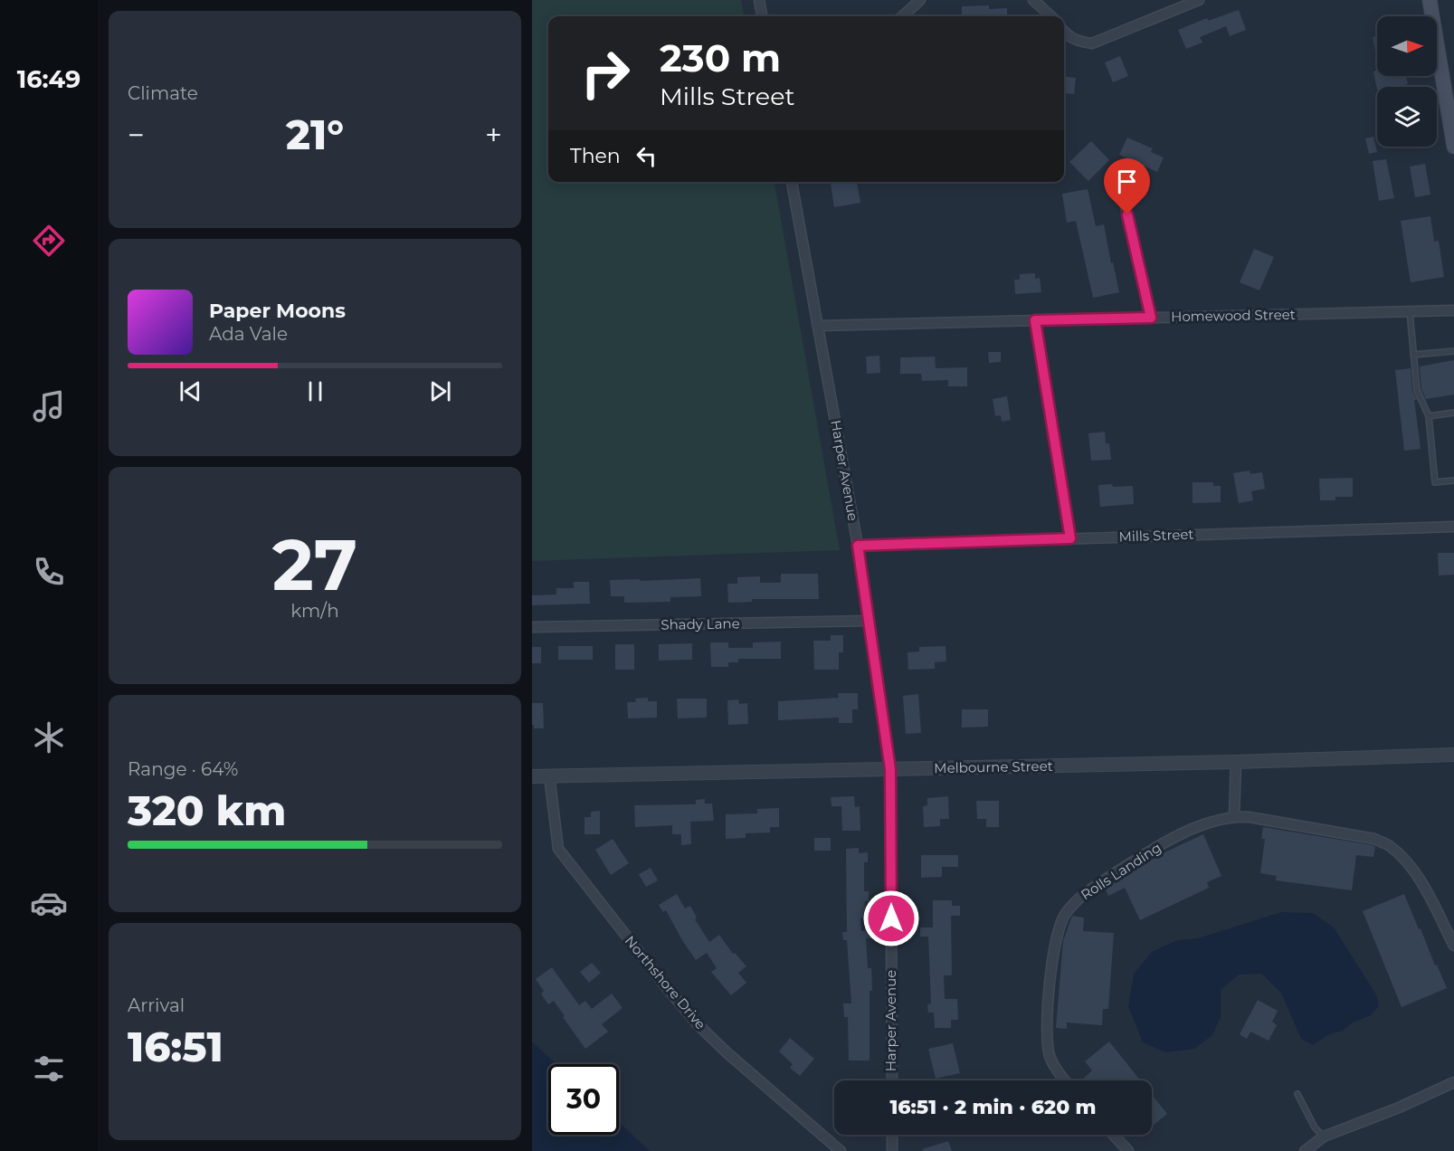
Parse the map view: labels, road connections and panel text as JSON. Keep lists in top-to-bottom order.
{
  "streets": {
    "street": [
      "Homewood Street",
      "Harper Avenue",
      "Mills Street",
      "Shady Lane",
      "Melbourne Street",
      "Rolls Landing",
      "Northshore Drive"
    ]
  },
  "crossings": [
    ["Homewood Street", "Harper Avenue"],
    ["Harper Avenue", "Mills Street"],
    ["Harper Avenue", "Shady Lane"],
    ["Harper Avenue", "Melbourne Street"],
    ["Melbourne Street", "Northshore Drive"]
  ],
  "north": "right",
  "page": {
    "tabs": "16:49",
    "tile": [
      "Climate",
      ["27", "km/h"],
      ["Range · 64%", "320 km"],
      ["Arrival", "16:51"]
    ],
    "turn": ["230 m", "Mills Street"],
    "heat": ["−", "21°", "+"],
    "then": "Then",
    "song": ["Paper Moons", "Ada Vale"],
    "limit": "30",
    "trip": "16:51 · 2 min · 620 m"
  }
}
